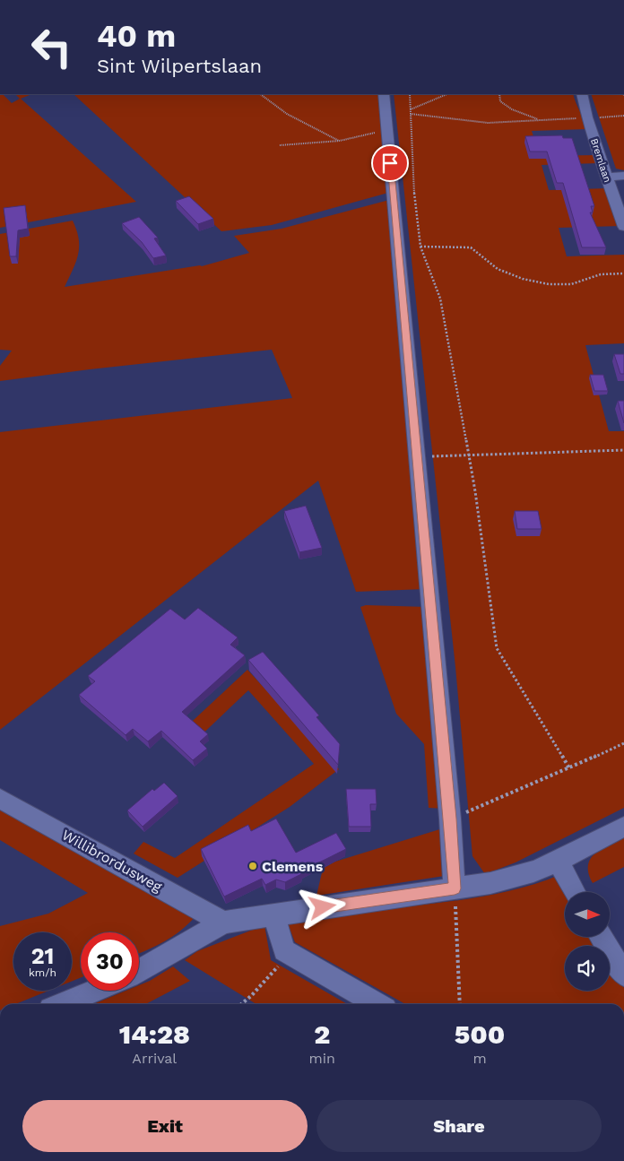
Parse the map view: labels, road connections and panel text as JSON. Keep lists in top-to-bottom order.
{
  "streets": {
    "street": ["Bremlaan", "Willibrordusweg"]
  },
  "places": ["Clemens"],
  "north": "right",
  "page": {
    "turn": ["40 m", "Sint Wilpertslaan"],
    "speed": "21 km/h",
    "limit": "30",
    "eta": [
      "14:28",
      "Arrival",
      "2",
      "min",
      "500",
      "m"
    ],
    "buttons": ["Exit", "Share"]
  }
}
